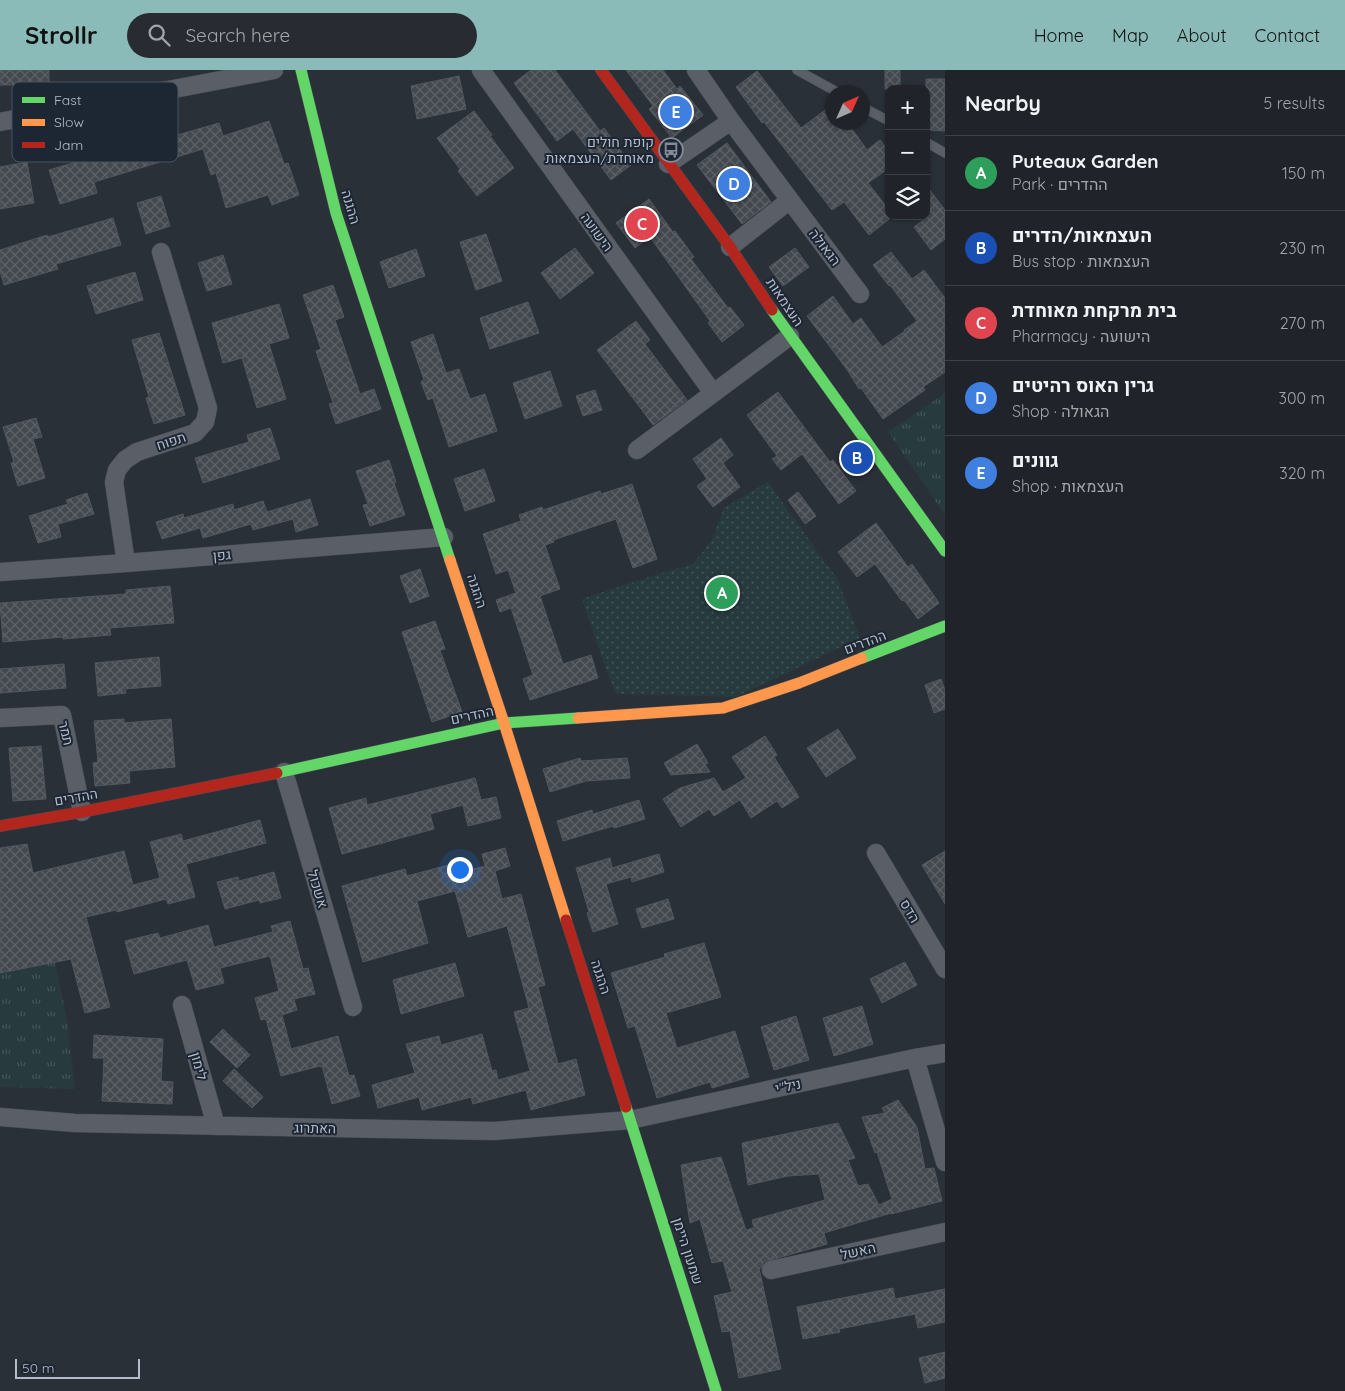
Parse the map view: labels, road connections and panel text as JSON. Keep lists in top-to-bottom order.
{
  "streets": {
    "street": [
      "ההגנה",
      "הישועה",
      "הגאולה",
      "העצמאות",
      "תפוח",
      "גפן",
      "ההדרים",
      "תמר",
      "אשכול",
      "הדס",
      "לימון",
      "ניל\"י",
      "האתרוג",
      "שמעון היימן",
      "האשל"
    ]
  },
  "crossings": [
    ["ההגנה", "גפן"],
    ["ההגנה", "ההדרים"],
    ["ההגנה", "ניל\"י"],
    ["ההגנה", "האתרוג"],
    ["ההגנה", "שמעון היימן"],
    ["תפוח", "גפן"],
    ["ההדרים", "תמר"],
    ["ההדרים", "אשכול"],
    ["לימון", "האתרוג"],
    ["ניל\"י", "האתרוג"],
    ["ניל\"י", "שמעון היימן"],
    ["האתרוג", "שמעון היימן"]
  ],
  "places": {
    "bus stop": ["קופת חולים מאוחדת/העצמאות"]
  },
  "legend": ["Fast", "Slow", "Jam"],
  "scale_bar": "50 m",
  "north": "top right",
  "page": {
    "header": "Strollr",
    "search": "Search here",
    "nav": [
      "Home",
      "Map",
      "About",
      "Contact"
    ],
    "heading": ["Nearby", "5 results"],
    "map_buttons": ["+", "−"],
    "pins": [
      "E",
      "D",
      "C",
      "B",
      "A"
    ],
    "list": [
      {
        "mark": "A",
        "name": "Puteaux Garden",
        "note": "Park · ההדרים",
        "value": "150 m"
      },
      {
        "mark": "B",
        "name": "העצמאות/הדרים",
        "note": "Bus stop · העצמאות",
        "value": "230 m"
      },
      {
        "mark": "C",
        "name": "בית מרקחת מאוחדת",
        "note": "Pharmacy · הישועה",
        "value": "270 m"
      },
      {
        "mark": "D",
        "name": "גרין האוס רהיטים",
        "note": "Shop · הגאולה",
        "value": "300 m"
      },
      {
        "mark": "E",
        "name": "גוונים",
        "note": "Shop · העצמאות",
        "value": "320 m"
      }
    ],
    "scale": "50 m"
  }
}
